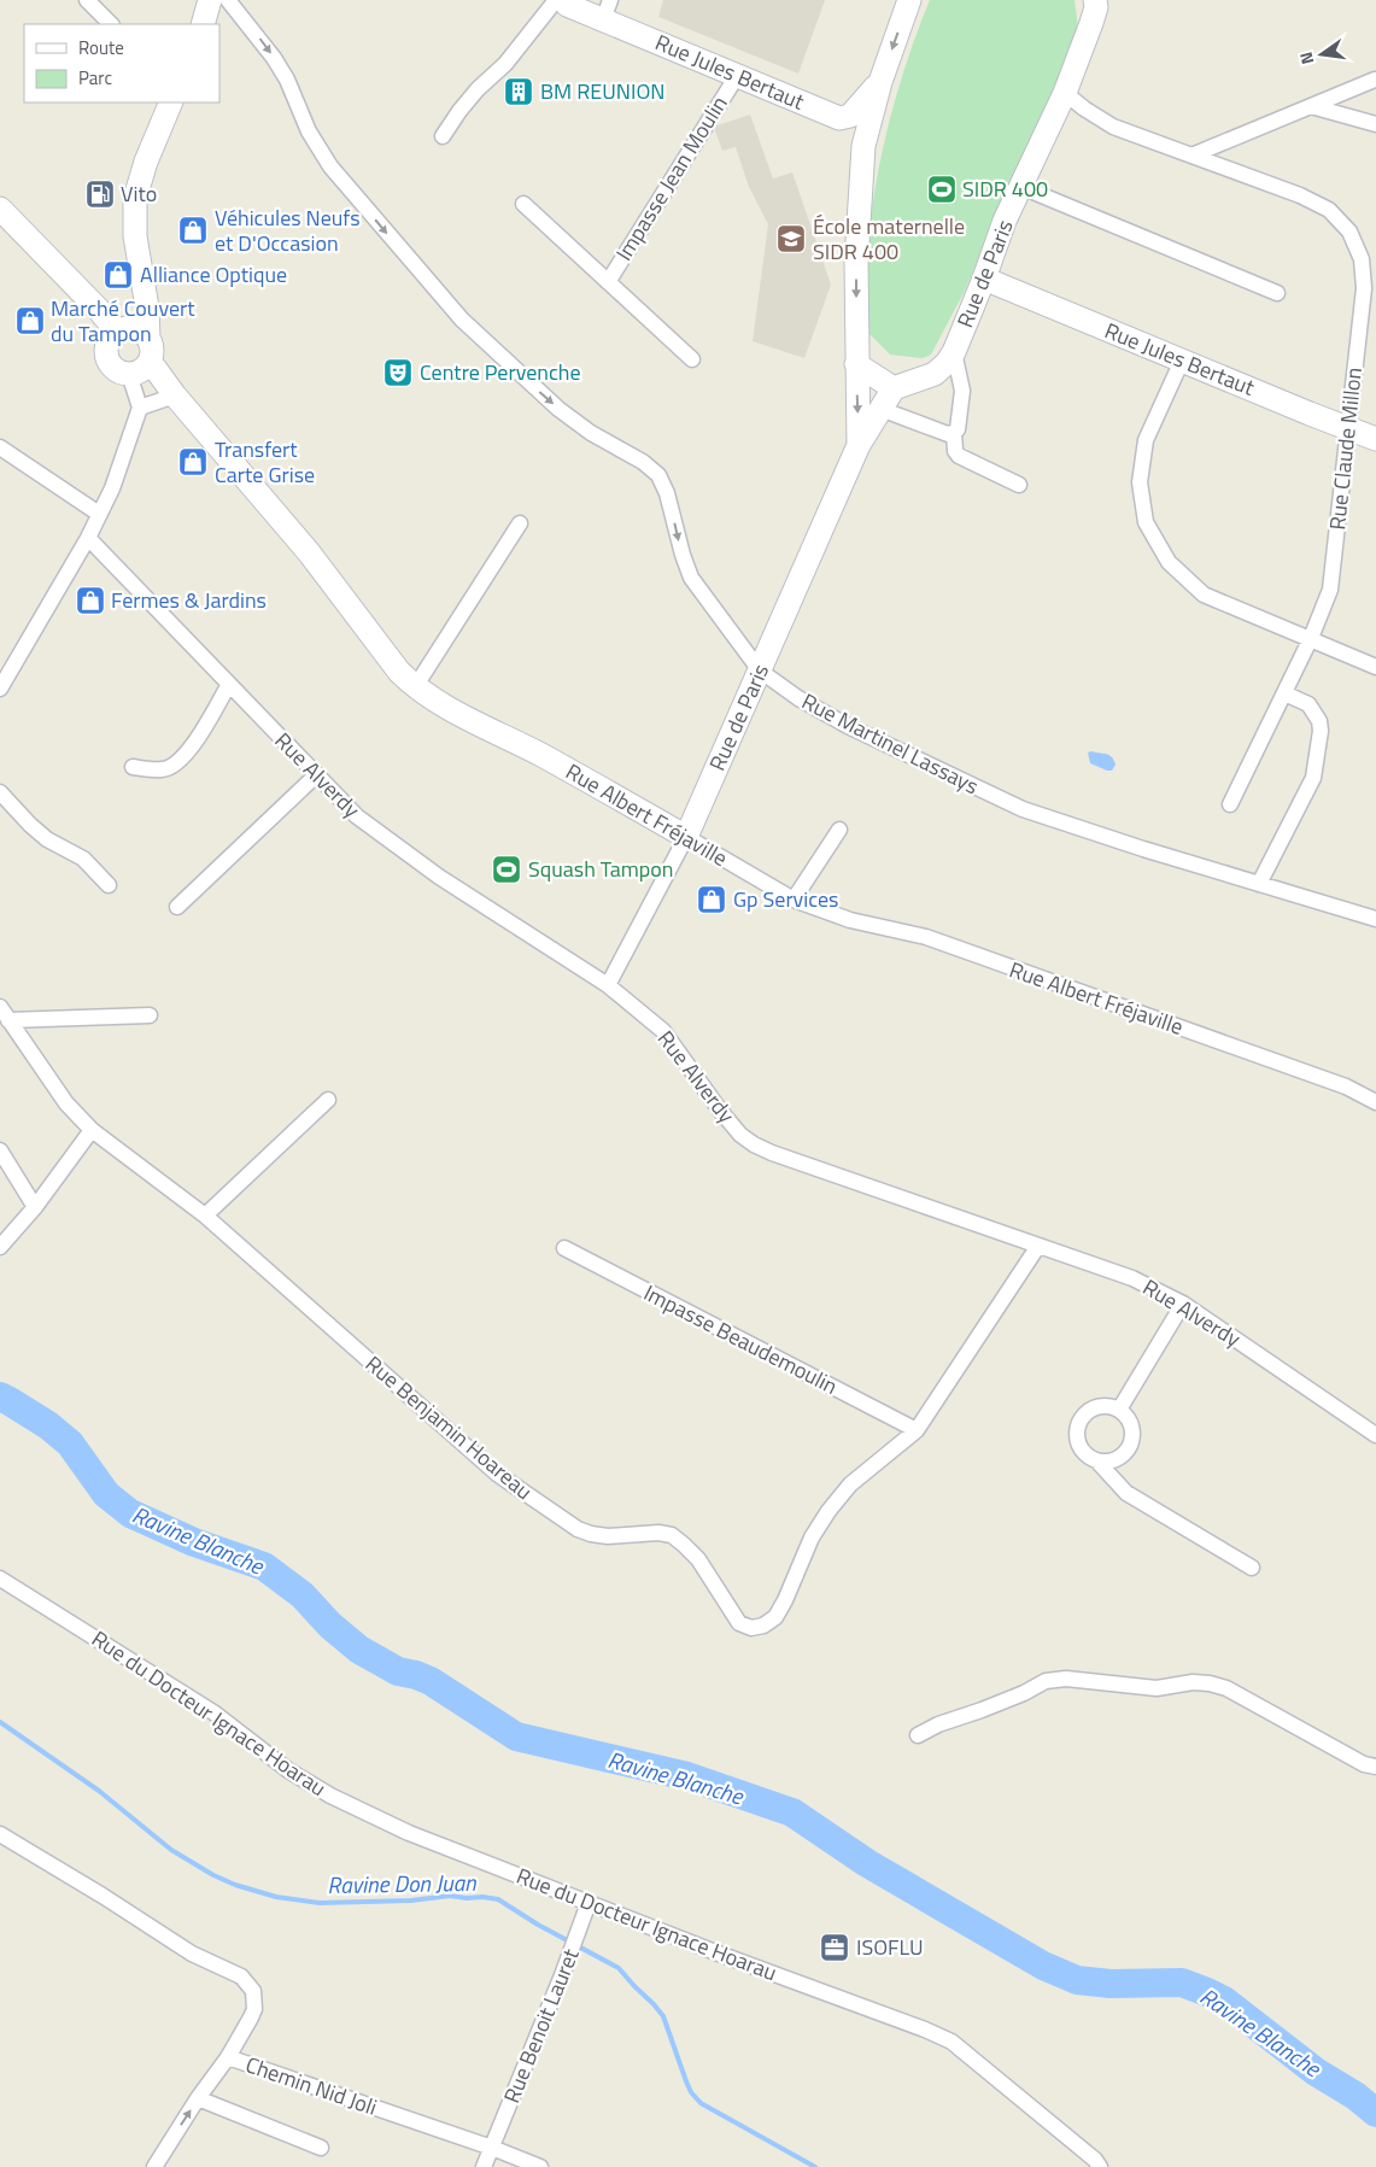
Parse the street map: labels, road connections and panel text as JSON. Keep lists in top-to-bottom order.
{
  "streets": {
    "street": [
      "Rue Jules Bertaut",
      "Impasse Jean Moulin",
      "Rue de Paris",
      "Rue Claude Millon",
      "Rue Martinel Lassays",
      "Rue Alverdy",
      "Rue Albert Fréjaville",
      "Impasse Beaudemoulin",
      "Rue Benjamin Hoareau",
      "Rue du Docteur Ignace Hoarau",
      "Rue Benoit Lauret",
      "Chemin Nid Joli"
    ]
  },
  "crossings": [
    ["Rue Jules Bertaut", "Impasse Jean Moulin"],
    ["Rue Jules Bertaut", "Rue de Paris"],
    ["Rue Jules Bertaut", "Rue Claude Millon"],
    ["Rue de Paris", "Rue Claude Millon"],
    ["Rue de Paris", "Rue Martinel Lassays"],
    ["Rue de Paris", "Rue Alverdy"],
    ["Rue de Paris", "Rue Albert Fréjaville"],
    ["Rue Alverdy", "Rue Benjamin Hoareau"],
    ["Impasse Beaudemoulin", "Rue Benjamin Hoareau"],
    ["Rue du Docteur Ignace Hoarau", "Rue Benoit Lauret"],
    ["Rue Benoit Lauret", "Chemin Nid Joli"]
  ],
  "one_way": ["Rue Martinel Lassays"],
  "water": ["Ravine Blanche", "Ravine Don Juan"],
  "places": {
    "building": ["BM REUNION"],
    "sports": ["SIDR 400", "Squash Tampon"],
    "fuel station": ["Vito"],
    "shop": [
      "Véhicules Neufs et D'Occasion",
      "Alliance Optique",
      "Marché Couvert du Tampon",
      "Transfert Carte Grise",
      "Fermes & Jardins",
      "Gp Services"
    ],
    "school or university": ["École maternelle SIDR 400"],
    "theatre": ["Centre Pervenche"],
    "office": ["ISOFLU"]
  },
  "legend": ["Route", "Parc"],
  "north": "left"
}
